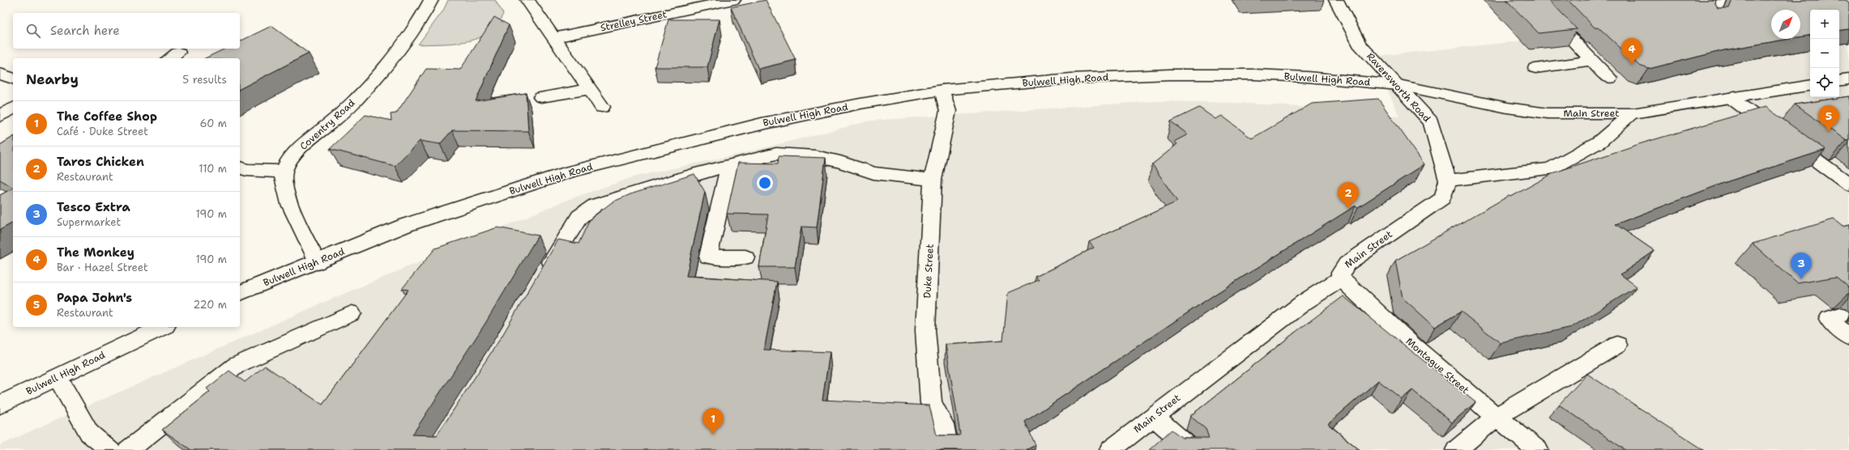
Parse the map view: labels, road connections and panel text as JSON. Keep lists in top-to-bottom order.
{
  "streets": {
    "street": [
      "Strelley Street",
      "Bulwell High Road",
      "Ravensworth Road",
      "Main Street",
      "Coventry Road",
      "Duke Street",
      "Montague Street"
    ]
  },
  "crossings": [
    ["Bulwell High Road", "Ravensworth Road"],
    ["Bulwell High Road", "Main Street"],
    ["Bulwell High Road", "Duke Street"],
    ["Ravensworth Road", "Main Street"],
    ["Main Street", "Montague Street"]
  ],
  "north": "top right",
  "page": {
    "map_buttons": ["+", "−"],
    "search": "Search here",
    "pins": [
      "4",
      "5",
      "2",
      "3",
      "1"
    ],
    "heading": ["Nearby", "5 results"],
    "list": [
      {
        "mark": "1",
        "name": "The Coffee Shop",
        "note": "Café · Duke Street",
        "value": "60 m"
      },
      {
        "mark": "2",
        "name": "Taros Chicken",
        "note": "Restaurant",
        "value": "110 m"
      },
      {
        "mark": "3",
        "name": "Tesco Extra",
        "note": "Supermarket",
        "value": "190 m"
      },
      {
        "mark": "4",
        "name": "The Monkey",
        "note": "Bar · Hazel Street",
        "value": "190 m"
      },
      {
        "mark": "5",
        "name": "Papa John's",
        "note": "Restaurant",
        "value": "220 m"
      }
    ]
  }
}
